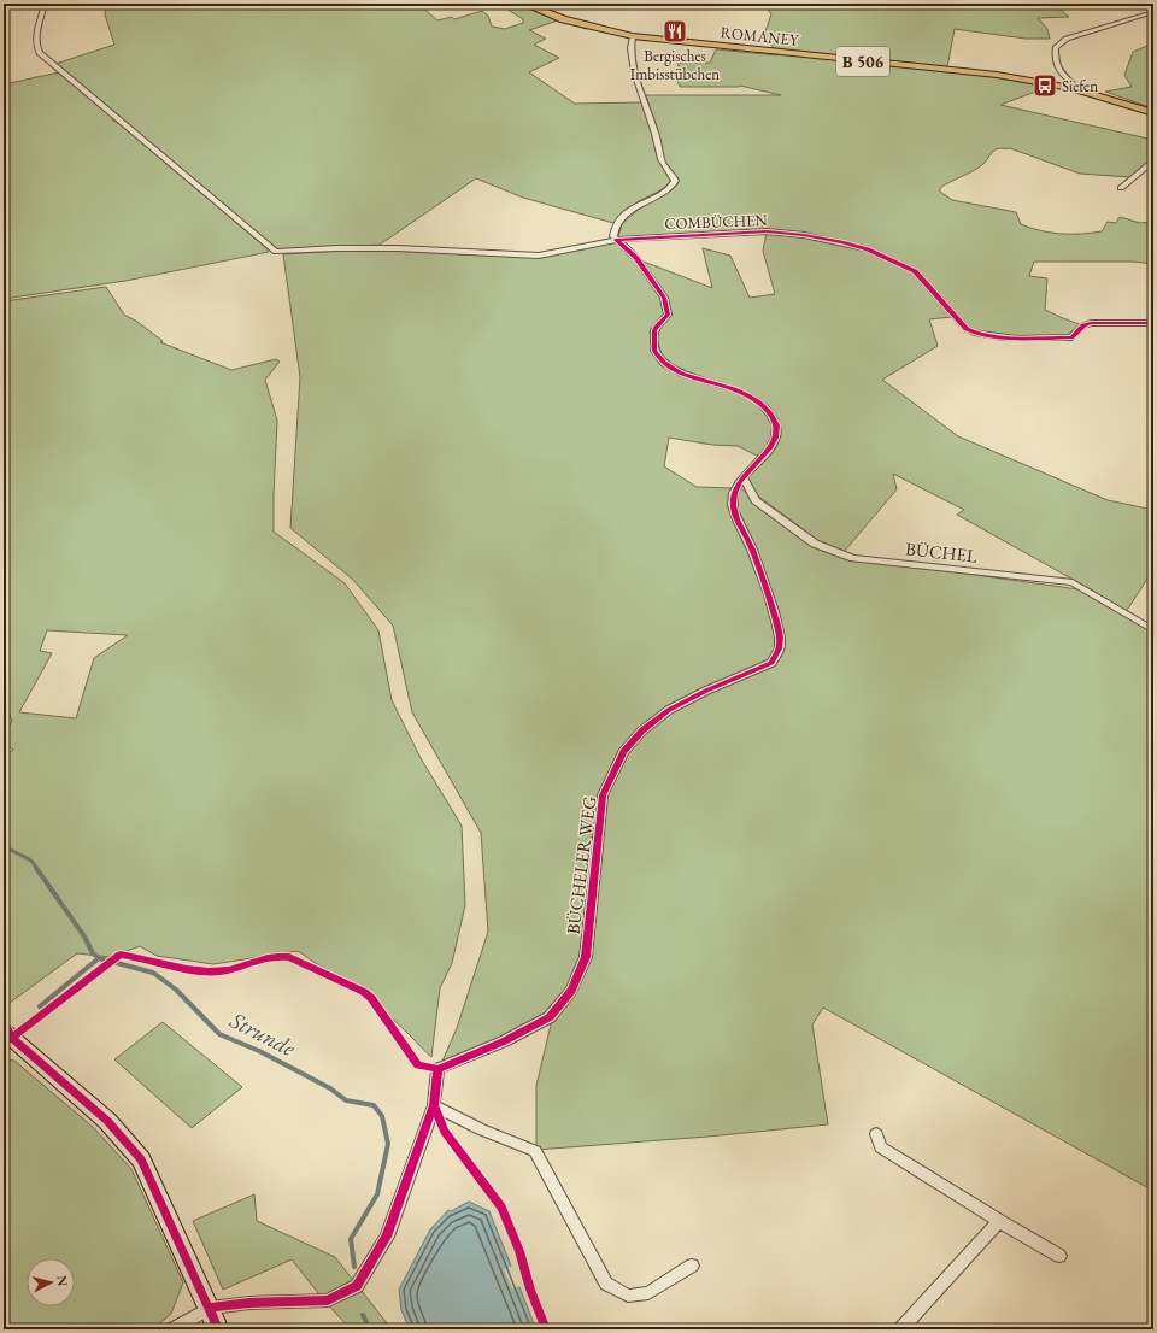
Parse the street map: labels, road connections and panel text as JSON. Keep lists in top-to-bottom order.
{
  "streets": {
    "main road": ["ROMANEY", "B 506"],
    "street": ["COMBÜCHEN", "BÜCHEL", "BÜCHELER WEG"]
  },
  "crossings": [
    ["ROMANEY", "B 506"],
    ["COMBÜCHEN", "BÜCHELER WEG"],
    ["BÜCHEL", "BÜCHELER WEG"]
  ],
  "water": ["Strunde"],
  "places": {
    "restaurant": ["Bergisches Imbisstübchen"],
    "bus stop": ["Siefen"]
  },
  "north": "right"
}
